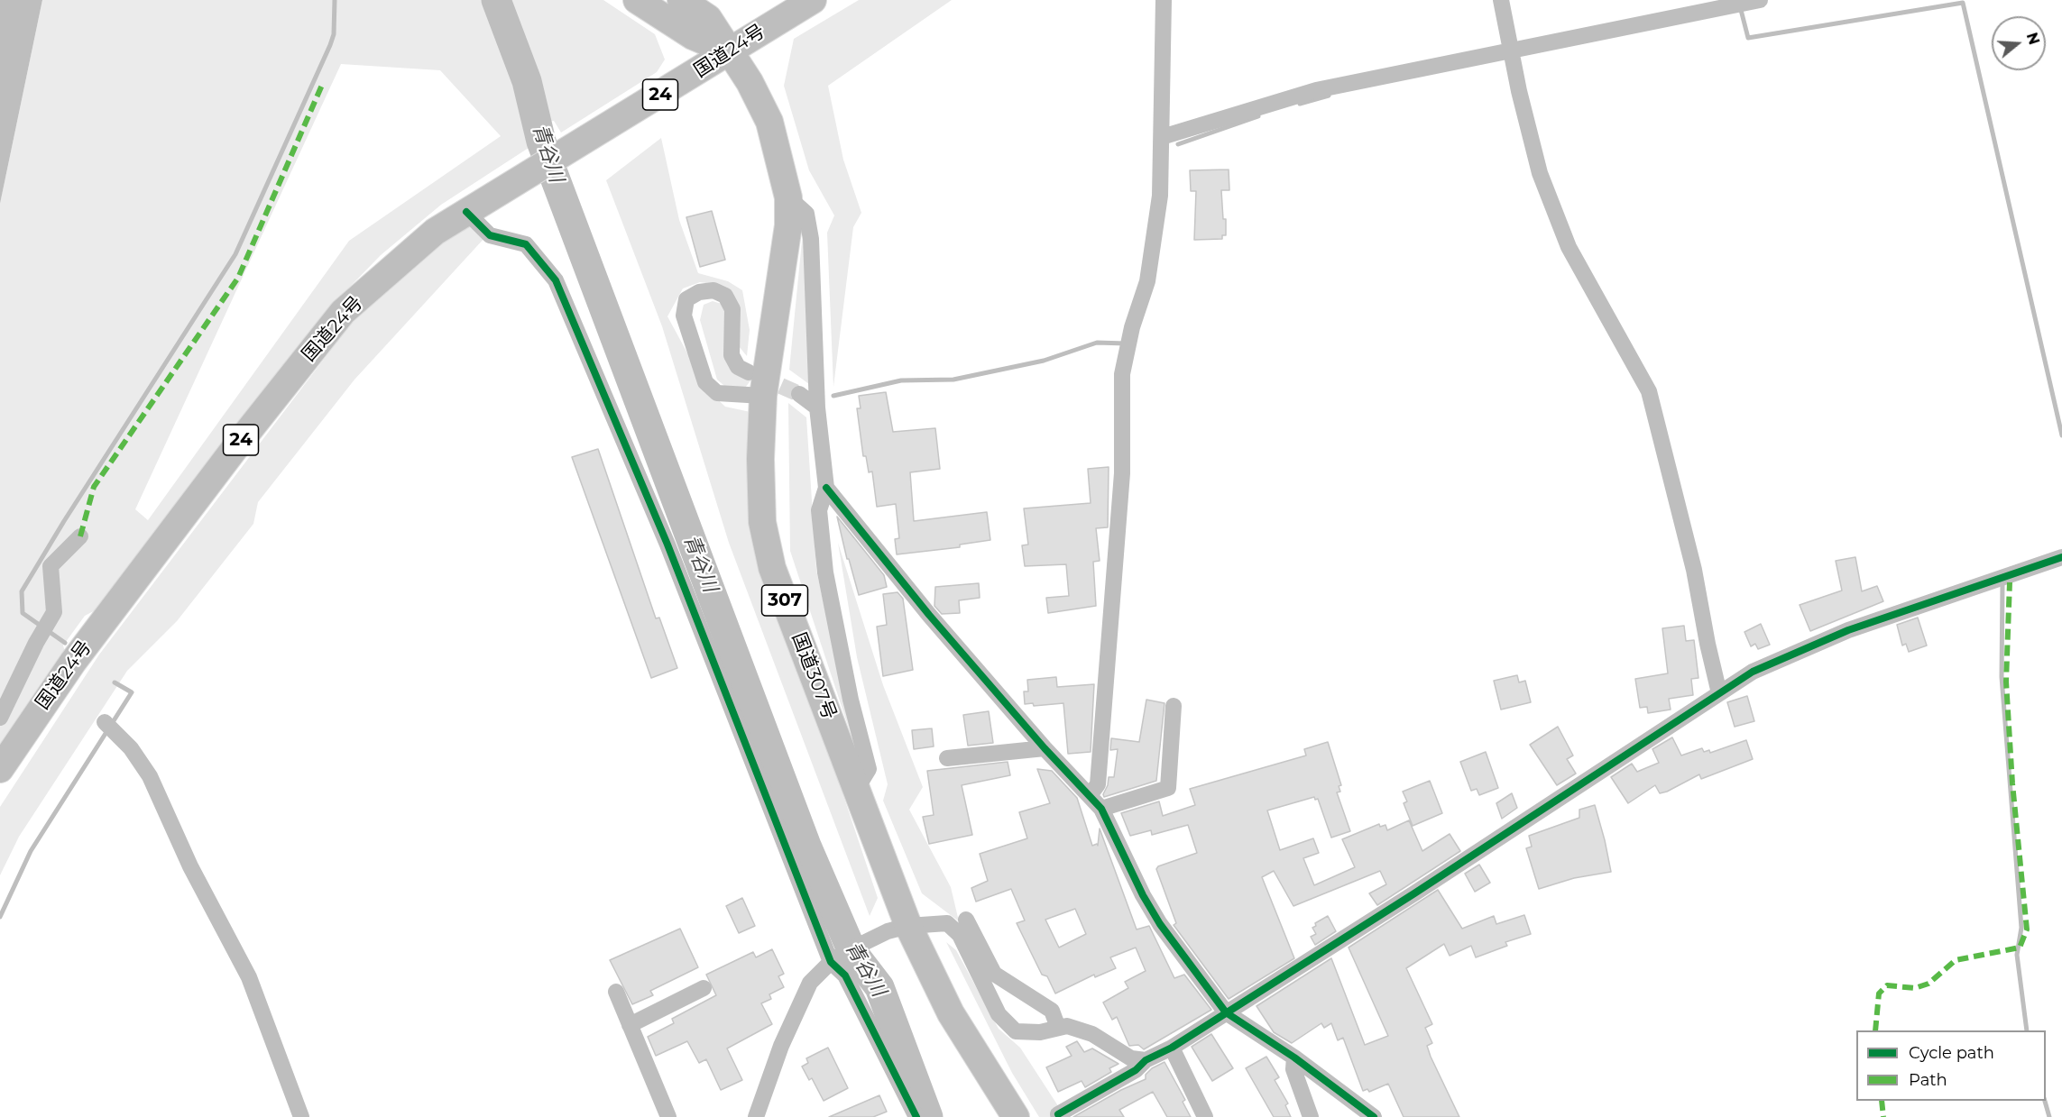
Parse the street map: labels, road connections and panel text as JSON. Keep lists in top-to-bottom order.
{
  "streets": {
    "highway": [
      "国道24号",
      "24",
      "307",
      "国道307号"
    ]
  },
  "crossings": [
    ["国道24号", "国道307号"]
  ],
  "water": ["青谷川"],
  "legend": ["Cycle path", "Path"],
  "north": "right"
}
